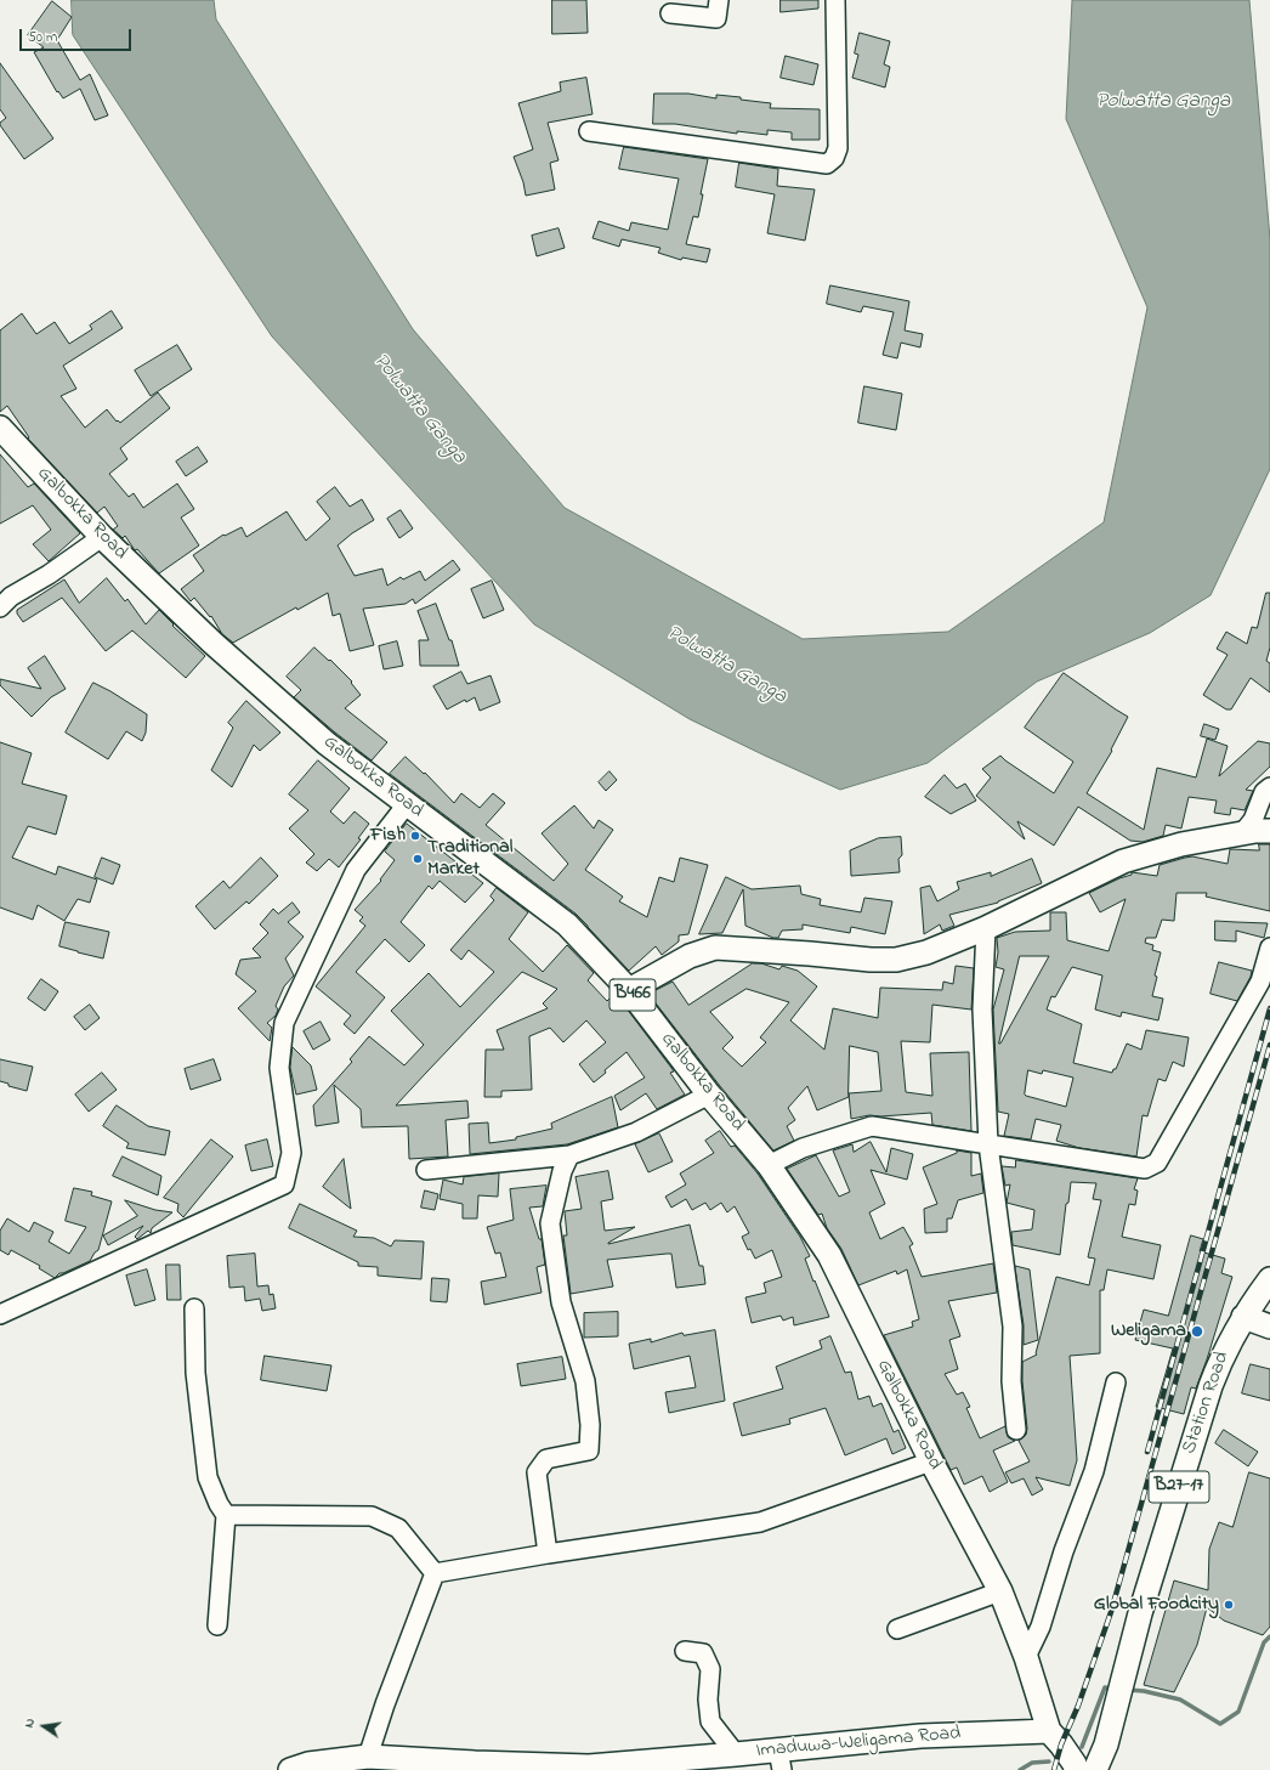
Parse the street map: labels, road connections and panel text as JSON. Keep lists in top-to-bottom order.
{
  "streets": {
    "main road": [
      "Galbokka Road",
      "B466",
      "Station Road",
      "B27-17",
      "Imaduwa-Weligama Road"
    ]
  },
  "crossings": [
    ["Galbokka Road", "Imaduwa-Weligama Road"]
  ],
  "water": ["Polwatta Ganga"],
  "places": [
    "Fish",
    "Traditional Market",
    "Weligama",
    "Global Foodcity"
  ],
  "scale_bar": "50 m",
  "north": "left"
}
